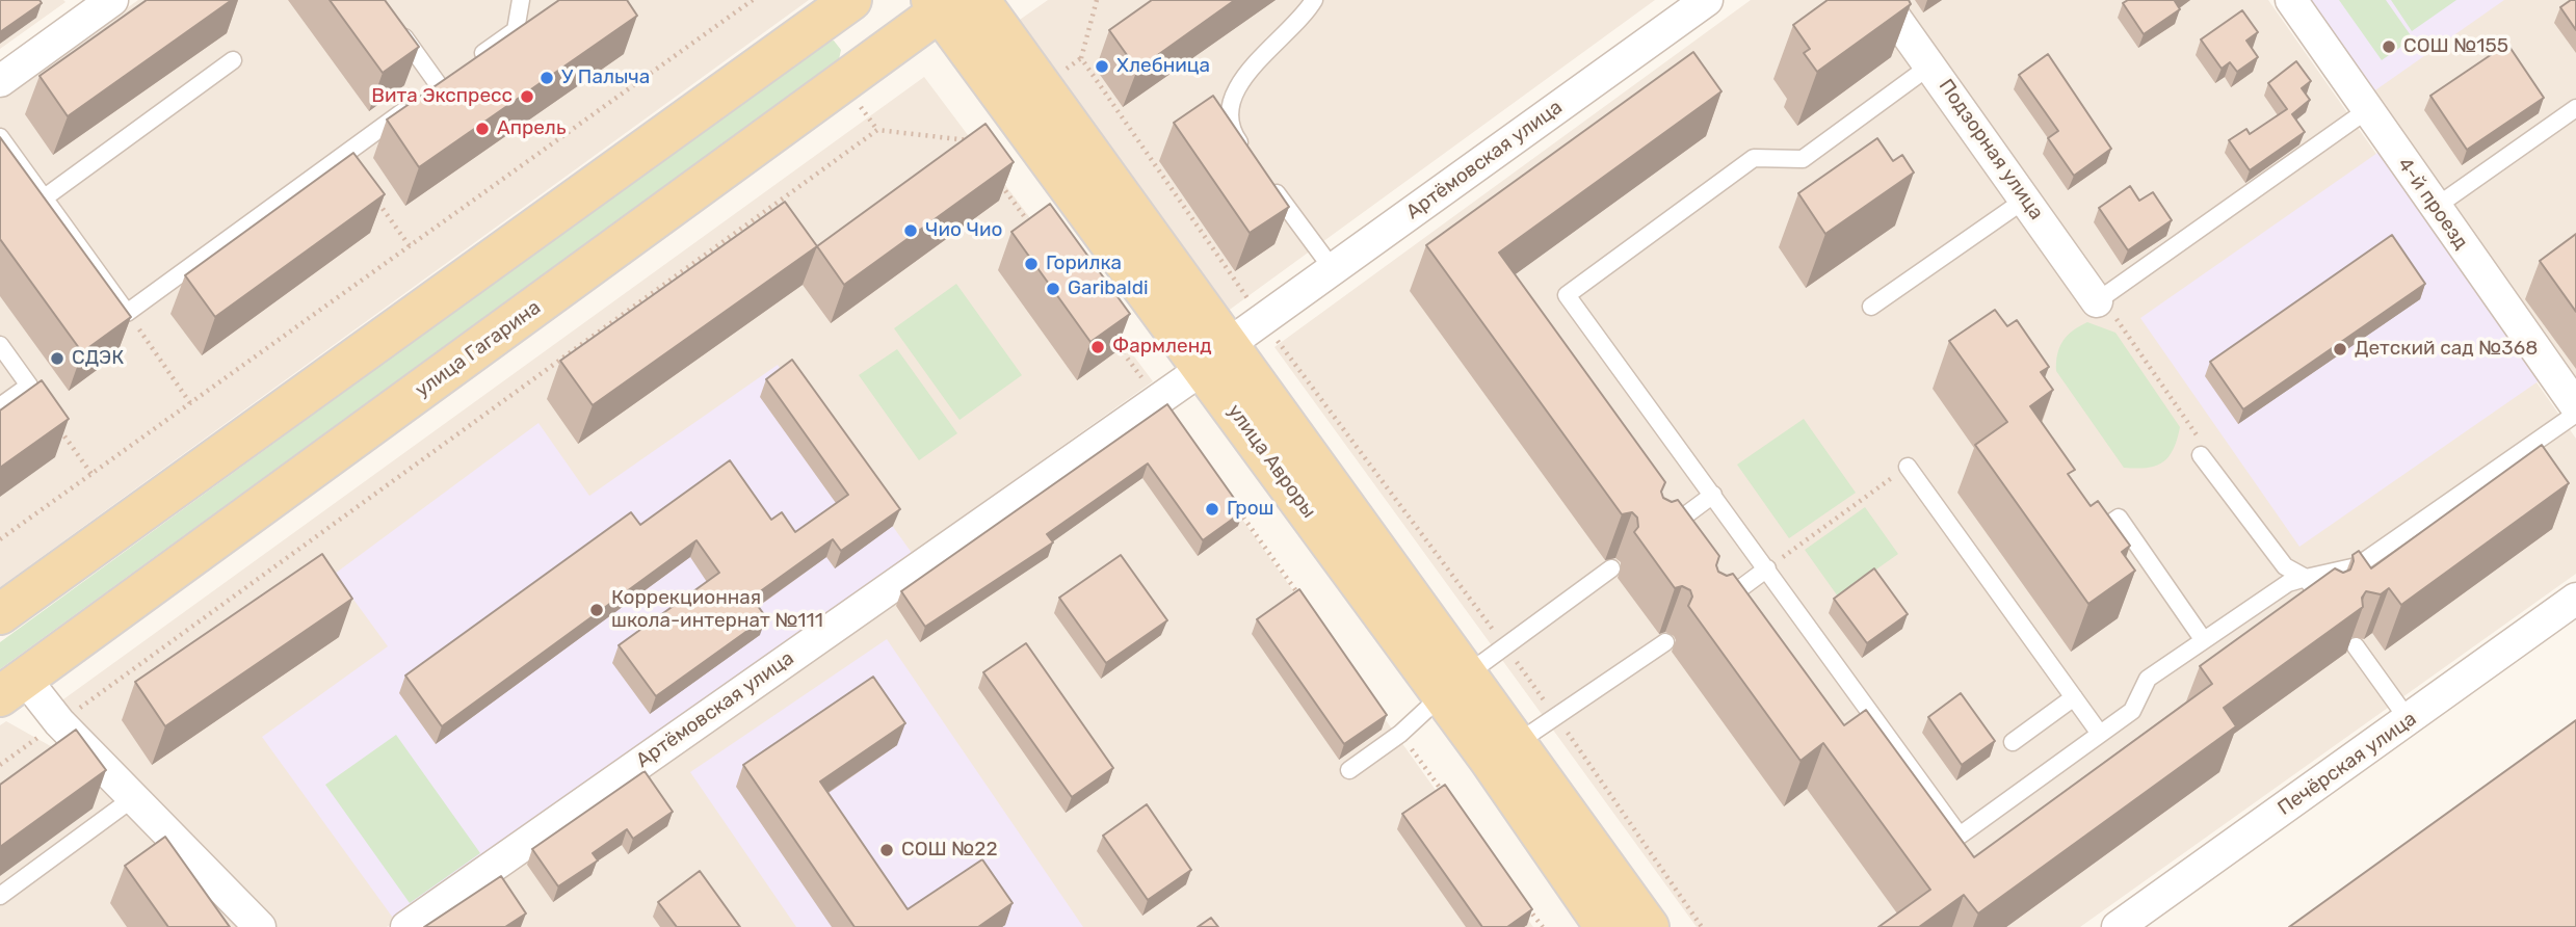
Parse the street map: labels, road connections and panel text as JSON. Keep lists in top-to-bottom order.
{
  "streets": {
    "main road": ["улица Гагарина", "улица Авроры"],
    "street": [
      "Подзорная улица",
      "Артёмовская улица",
      "4-й проезд",
      "Печёрская улица"
    ]
  },
  "crossings": [
    ["Артёмовская улица", "улица Авроры"],
    ["улица Гагарина", "улица Авроры"]
  ],
  "places": [
    "СОШ №155",
    "Хлебница",
    "У Палыча",
    "Вита Экспресс",
    "Апрель",
    "Чио Чио",
    "Горилка",
    "Garibaldi",
    "Фармленд",
    "Детский сад №368",
    "СДЭК",
    "Грош",
    "Коррекционная школа-интернат №111",
    "СОШ №22"
  ]
}
